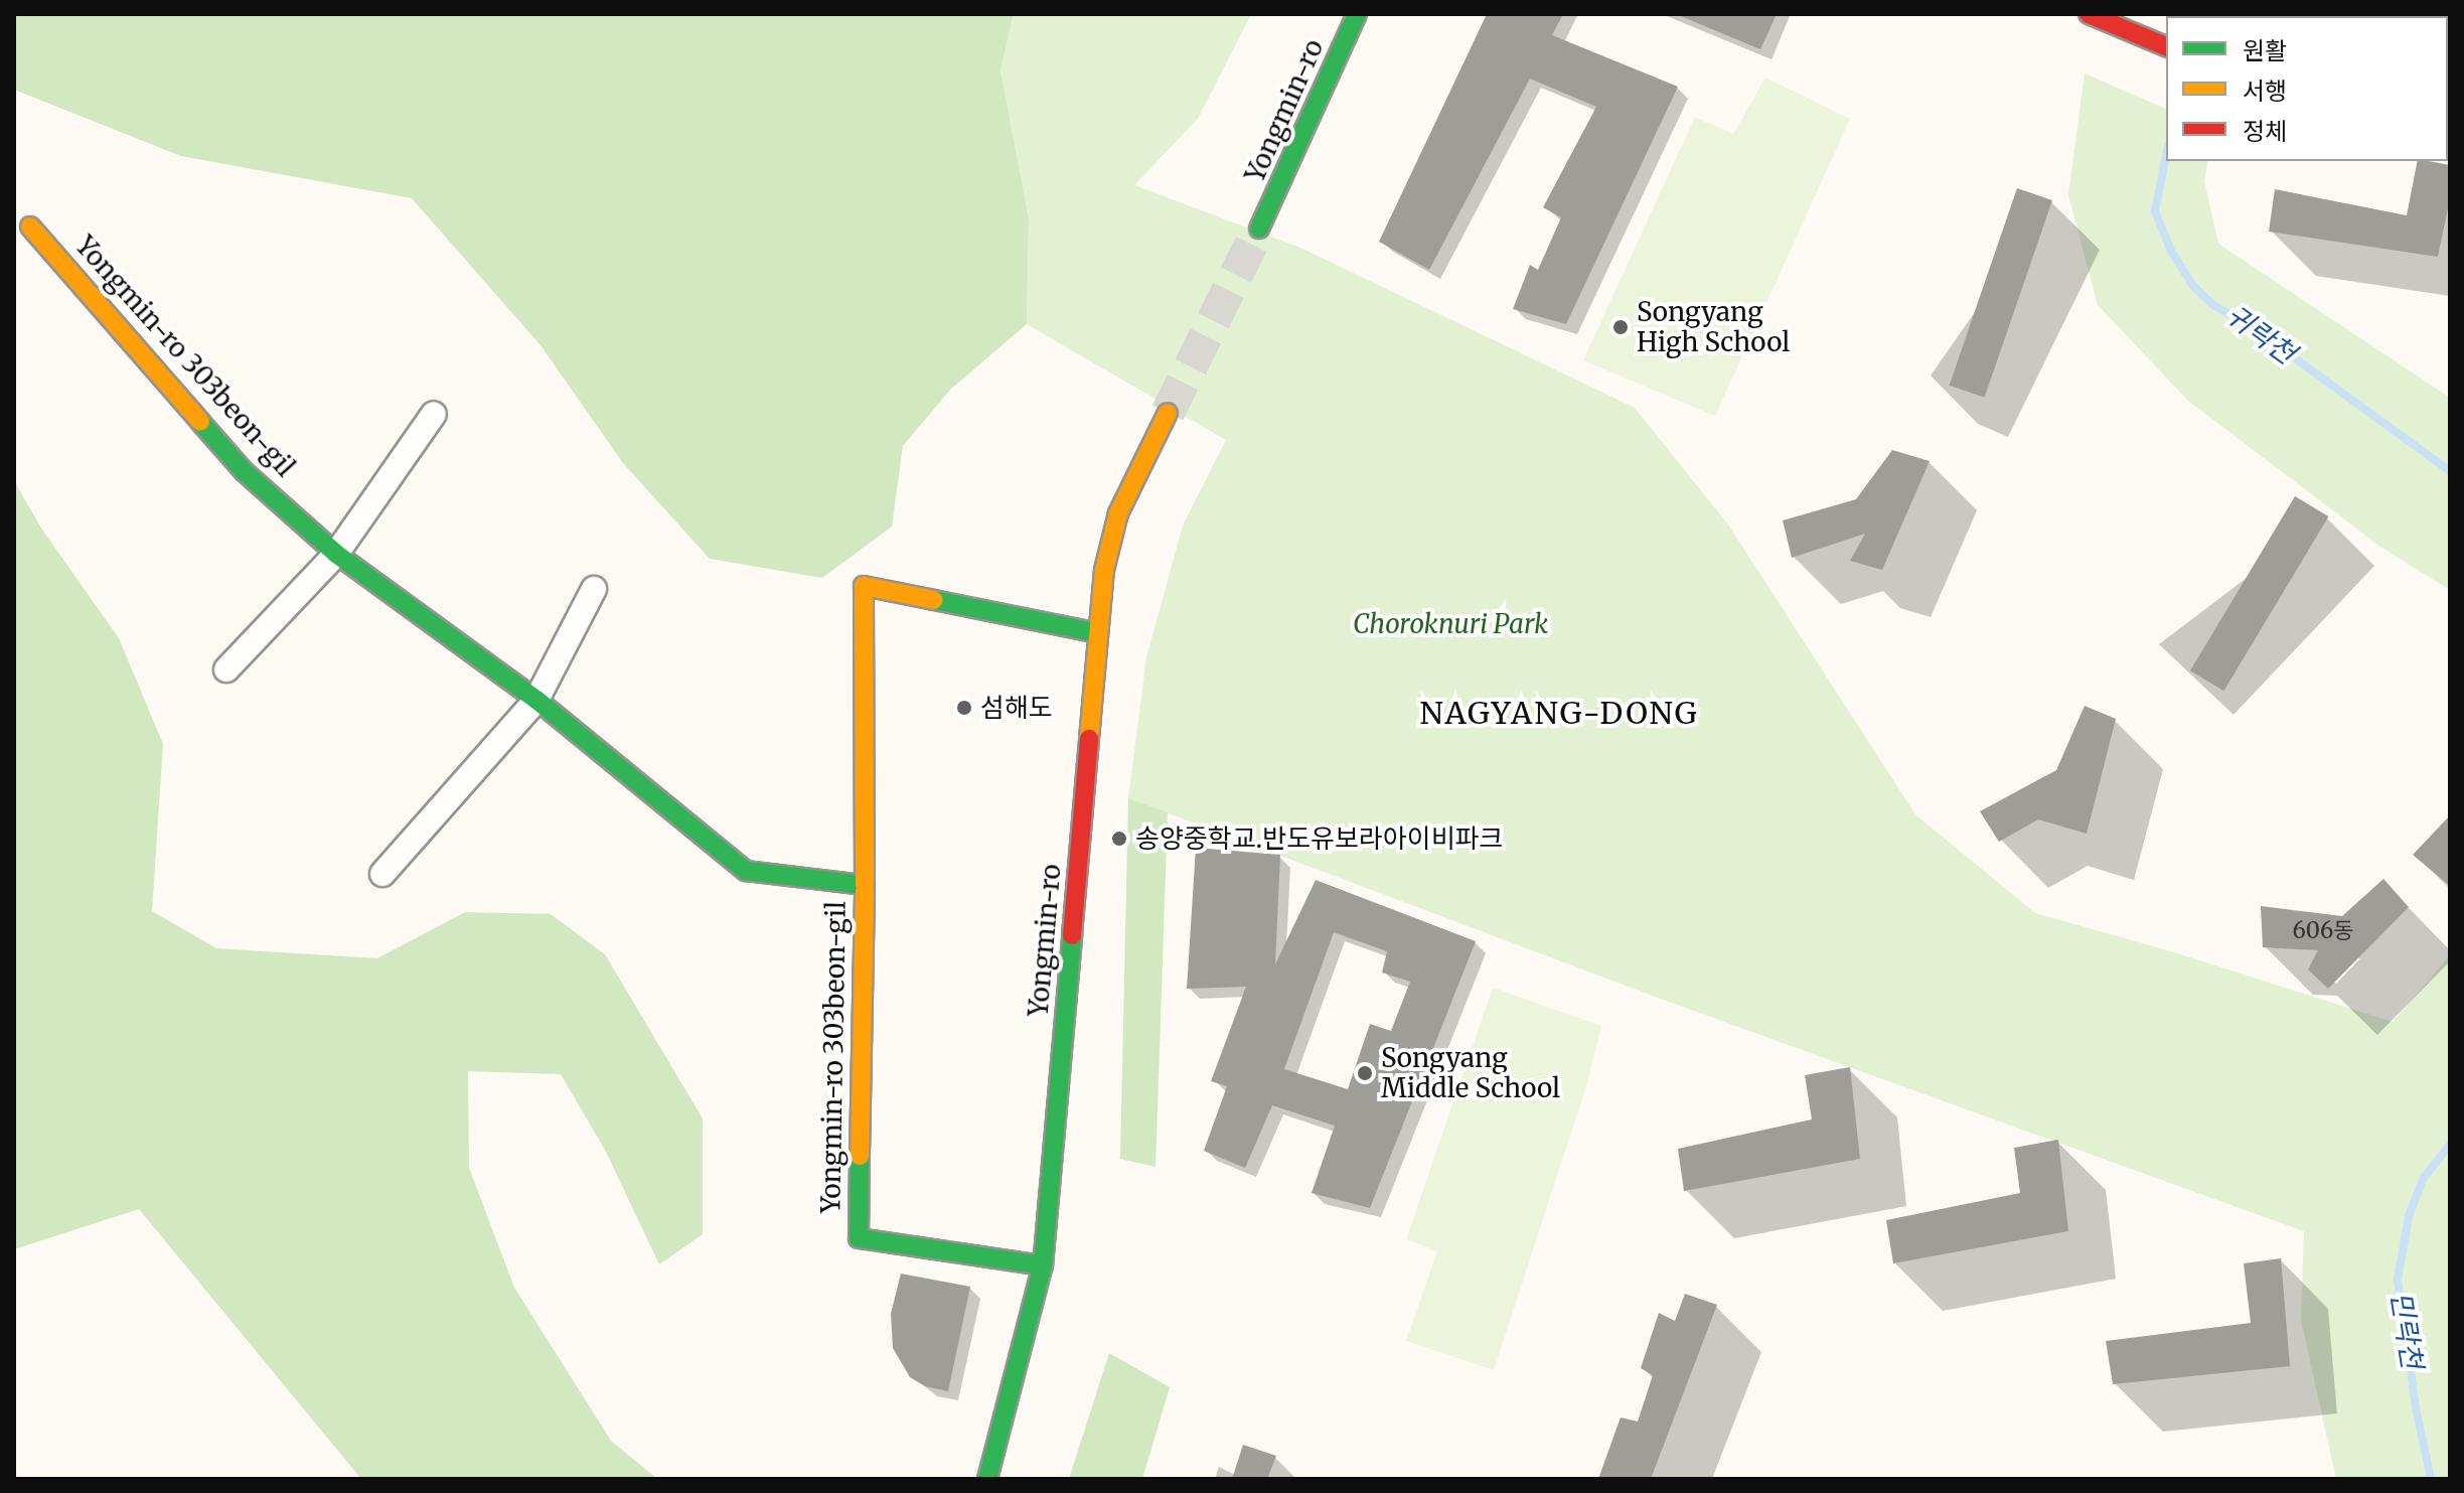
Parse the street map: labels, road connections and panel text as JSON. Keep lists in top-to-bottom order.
{
  "streets": {
    "street": ["Yongmin-ro", "Yongmin-ro 303beon-gil"]
  },
  "crossings": [
    ["Yongmin-ro", "Yongmin-ro 303beon-gil"]
  ],
  "districts": ["NAGYANG-DONG"],
  "water": ["귀락천", "민락천"],
  "parks": ["Choroknuri Park"],
  "places": [
    "Songyang High School",
    "섬해도",
    "송양중학교.반도유보라아이비파크",
    "Songyang Middle School"
  ],
  "house_numbers": ["606동"],
  "legend": ["원활", "서행", "정체"]
}
